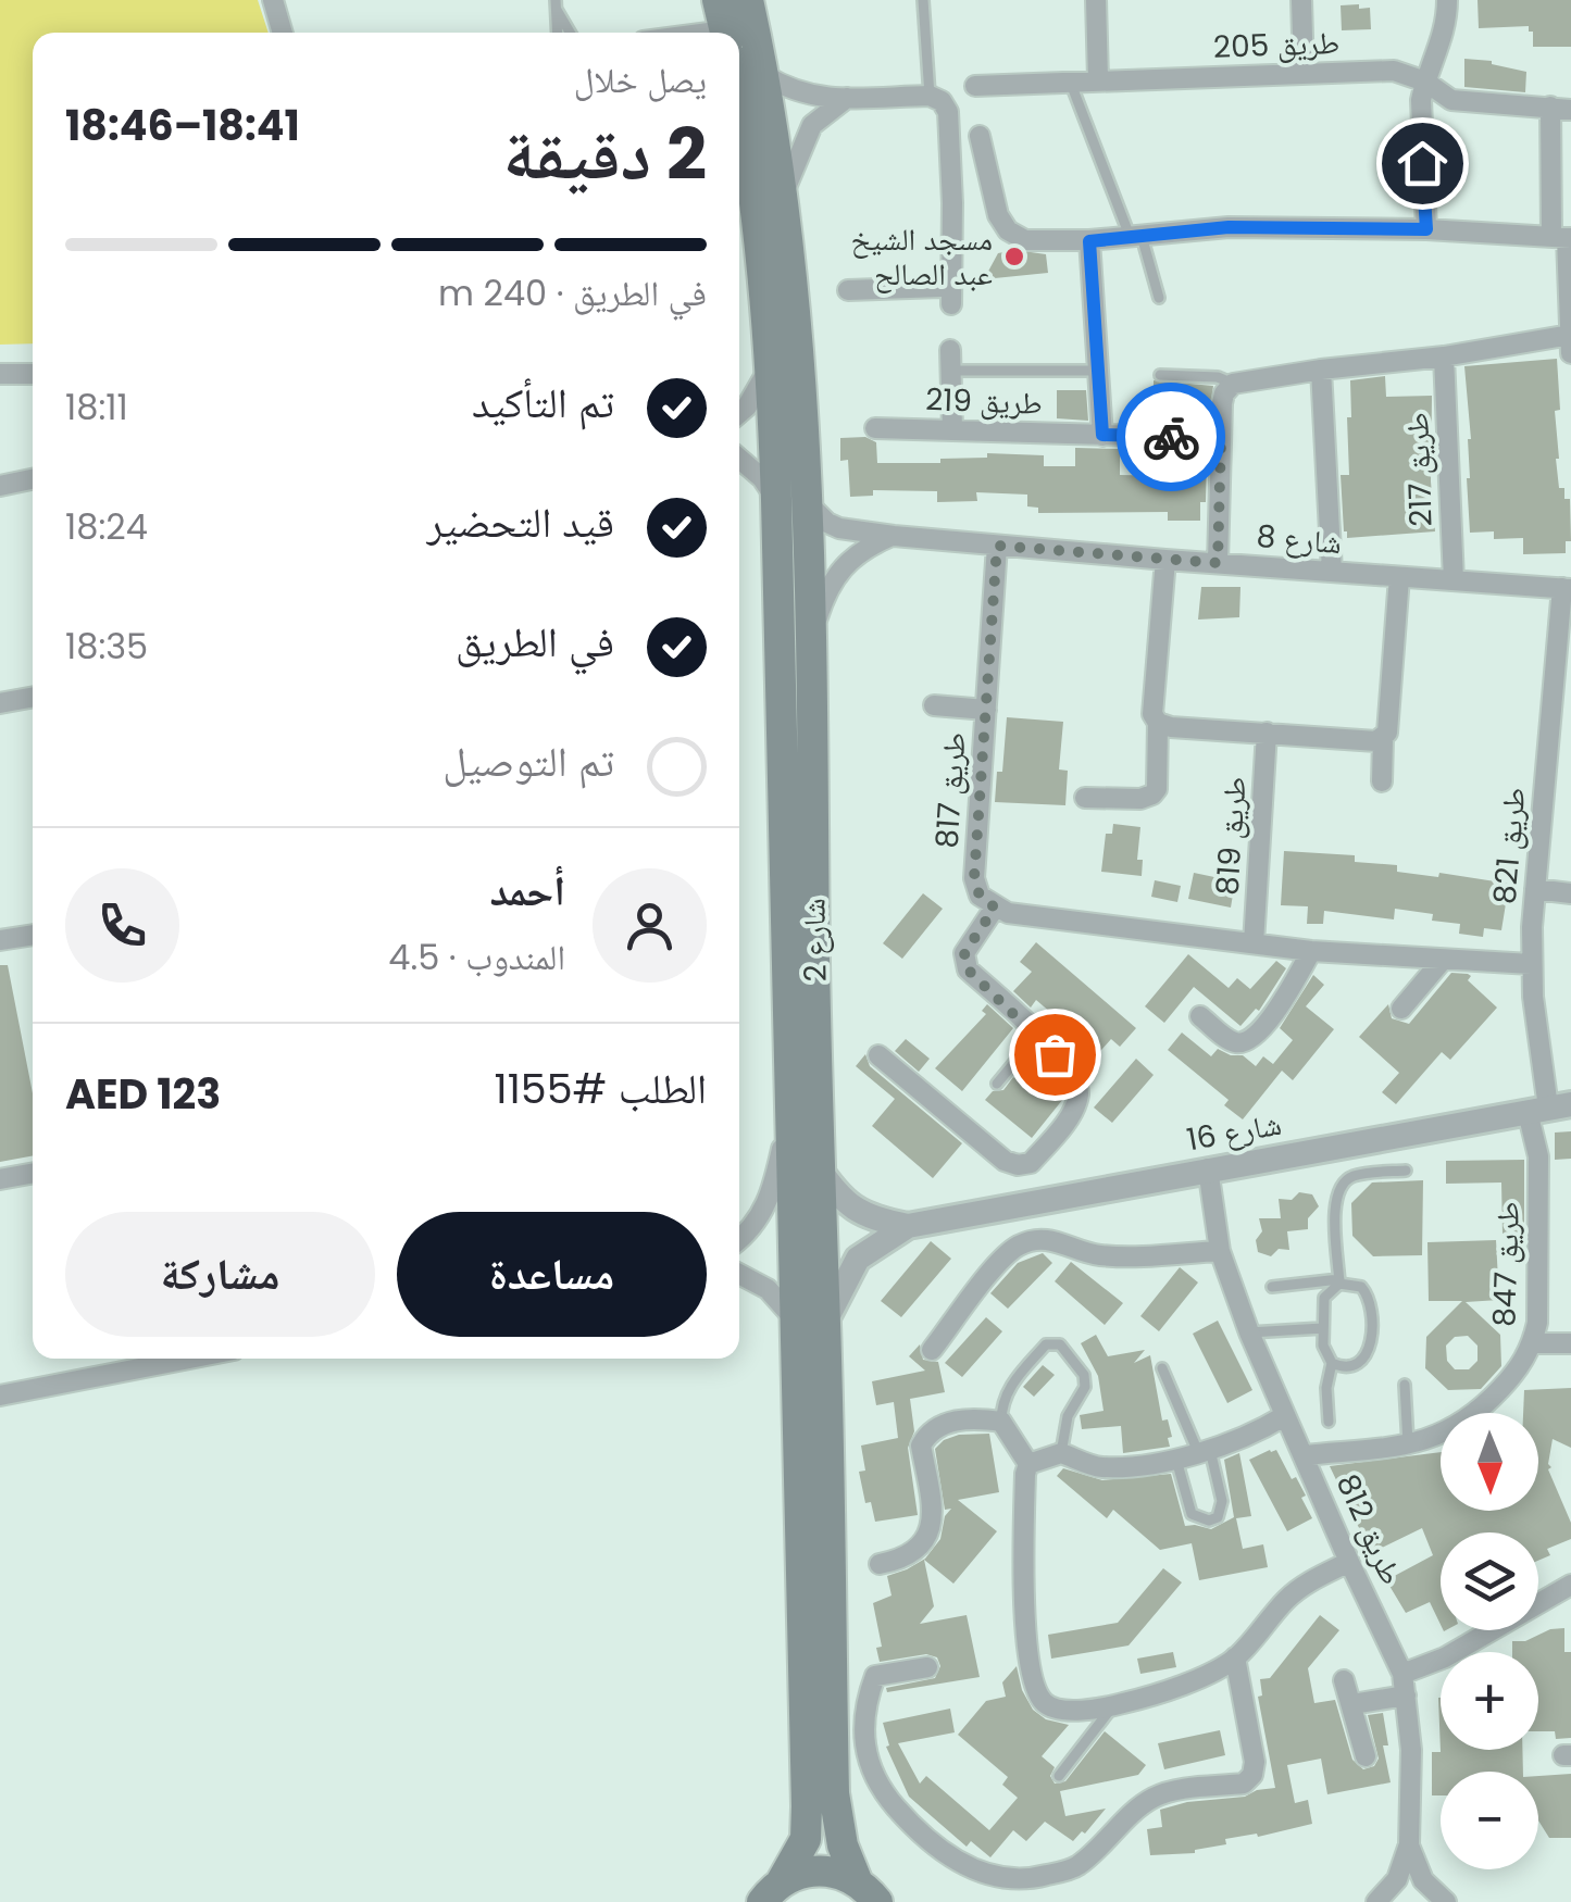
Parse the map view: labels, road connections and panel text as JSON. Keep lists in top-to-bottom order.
{
  "streets": {
    "main road": ["شارع 2"],
    "street": [
      "طريق 205",
      "طريق 219",
      "طريق 217",
      "شارع 8",
      "طريق 817",
      "طريق 819",
      "طريق 821",
      "شارع 16",
      "طريق 847",
      "طريق 812"
    ]
  },
  "crossings": [
    ["طريق 217", "شارع 8"],
    ["شارع 8", "طريق 817"],
    ["شارع 8", "طريق 821"],
    ["شارع 8", "شارع 2"],
    ["طريق 821", "شارع 16"],
    ["طريق 821", "طريق 847"],
    ["شارع 2", "شارع 16"],
    ["شارع 16", "طريق 847"],
    ["شارع 16", "طريق 812"],
    ["طريق 847", "طريق 812"]
  ],
  "places": ["مسجد الشيخ عبد الصالح"],
  "north": "bottom",
  "page": {
    "heading": ["2 دقيقة", "يصل خلال", "18:41–18:46"],
    "panel": [
      "أحمد",
      "المندوب · 4.5",
      "الطلب #1155",
      "AED 123"
    ],
    "bar": "في الطريق · 240 m",
    "list": [
      ["تم التأكيد", "18:11"],
      ["قيد التحضير", "18:24"],
      ["في الطريق", "18:35"],
      "تم التوصيل"
    ],
    "buttons": ["مساعدة", "مشاركة"],
    "map_buttons": ["+", "−"]
  }
}
